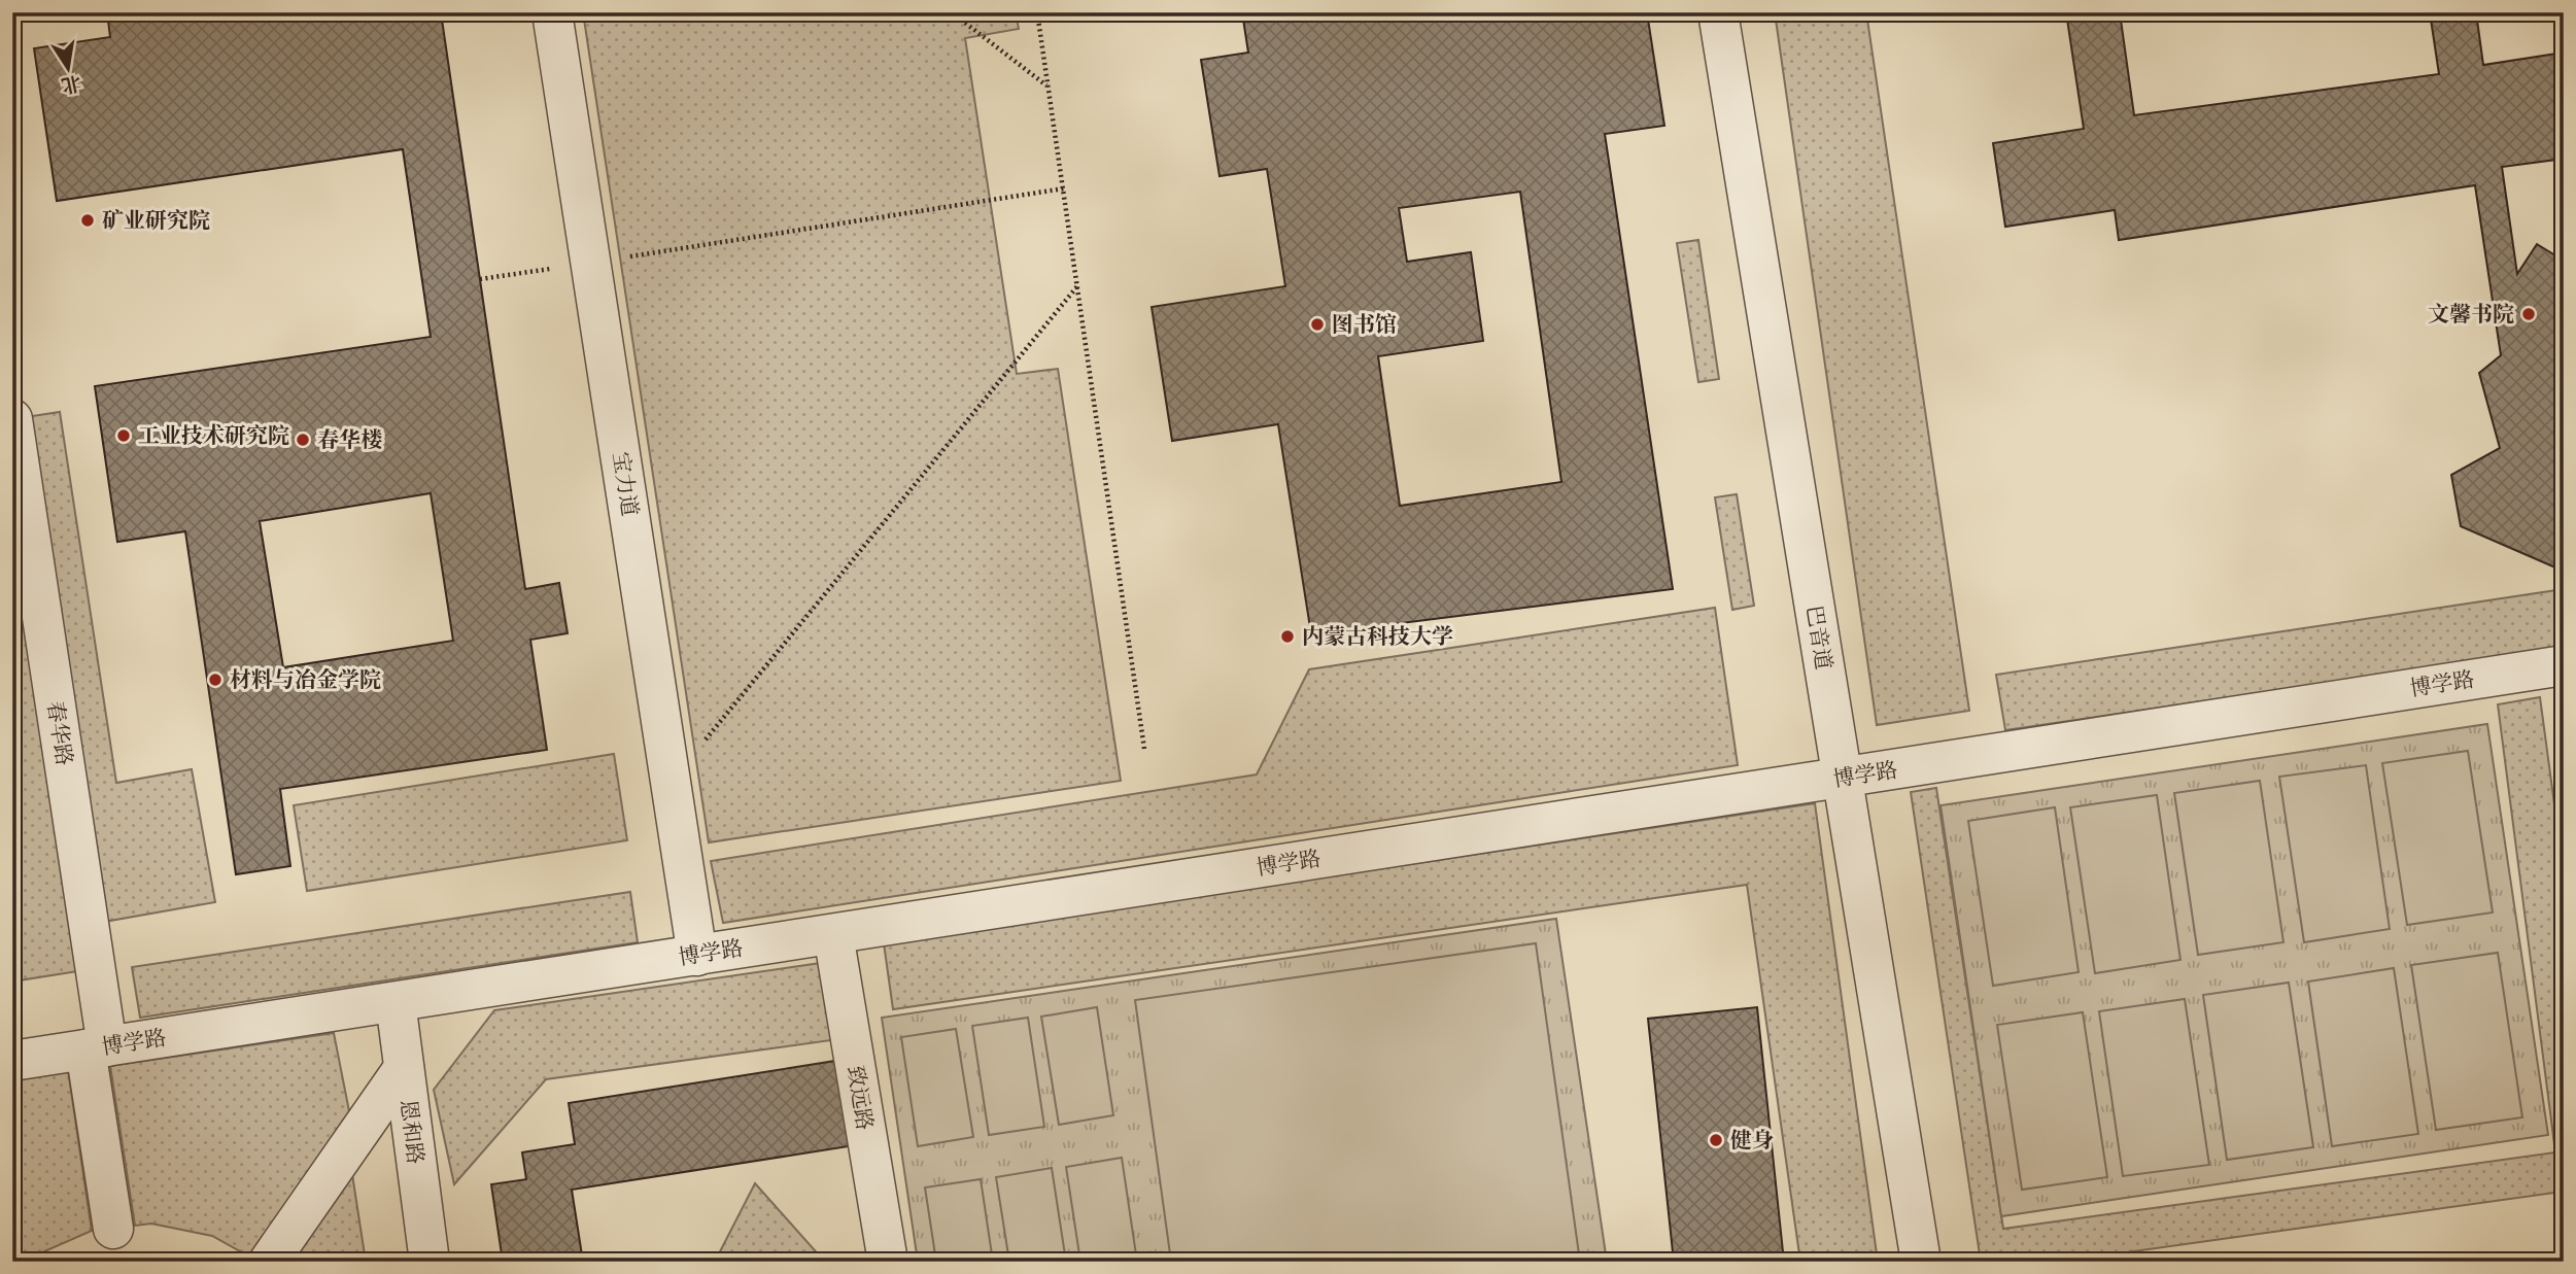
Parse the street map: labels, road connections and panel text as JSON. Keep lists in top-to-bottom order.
{
  "streets": {
    "street": [
      "宝力道",
      "巴音道",
      "博学路",
      "春华路",
      "致远路",
      "恩和路"
    ]
  },
  "crossings": [
    ["宝力道", "博学路"],
    ["巴音道", "博学路"],
    ["博学路", "春华路"],
    ["博学路", "致远路"],
    ["博学路", "恩和路"]
  ],
  "places": [
    "矿业研究院",
    "文馨书院",
    "图书馆",
    "工业技术研究院",
    "春华楼",
    "内蒙古科技大学",
    "材料与冶金学院",
    "健身"
  ],
  "north": "bottom"
}
